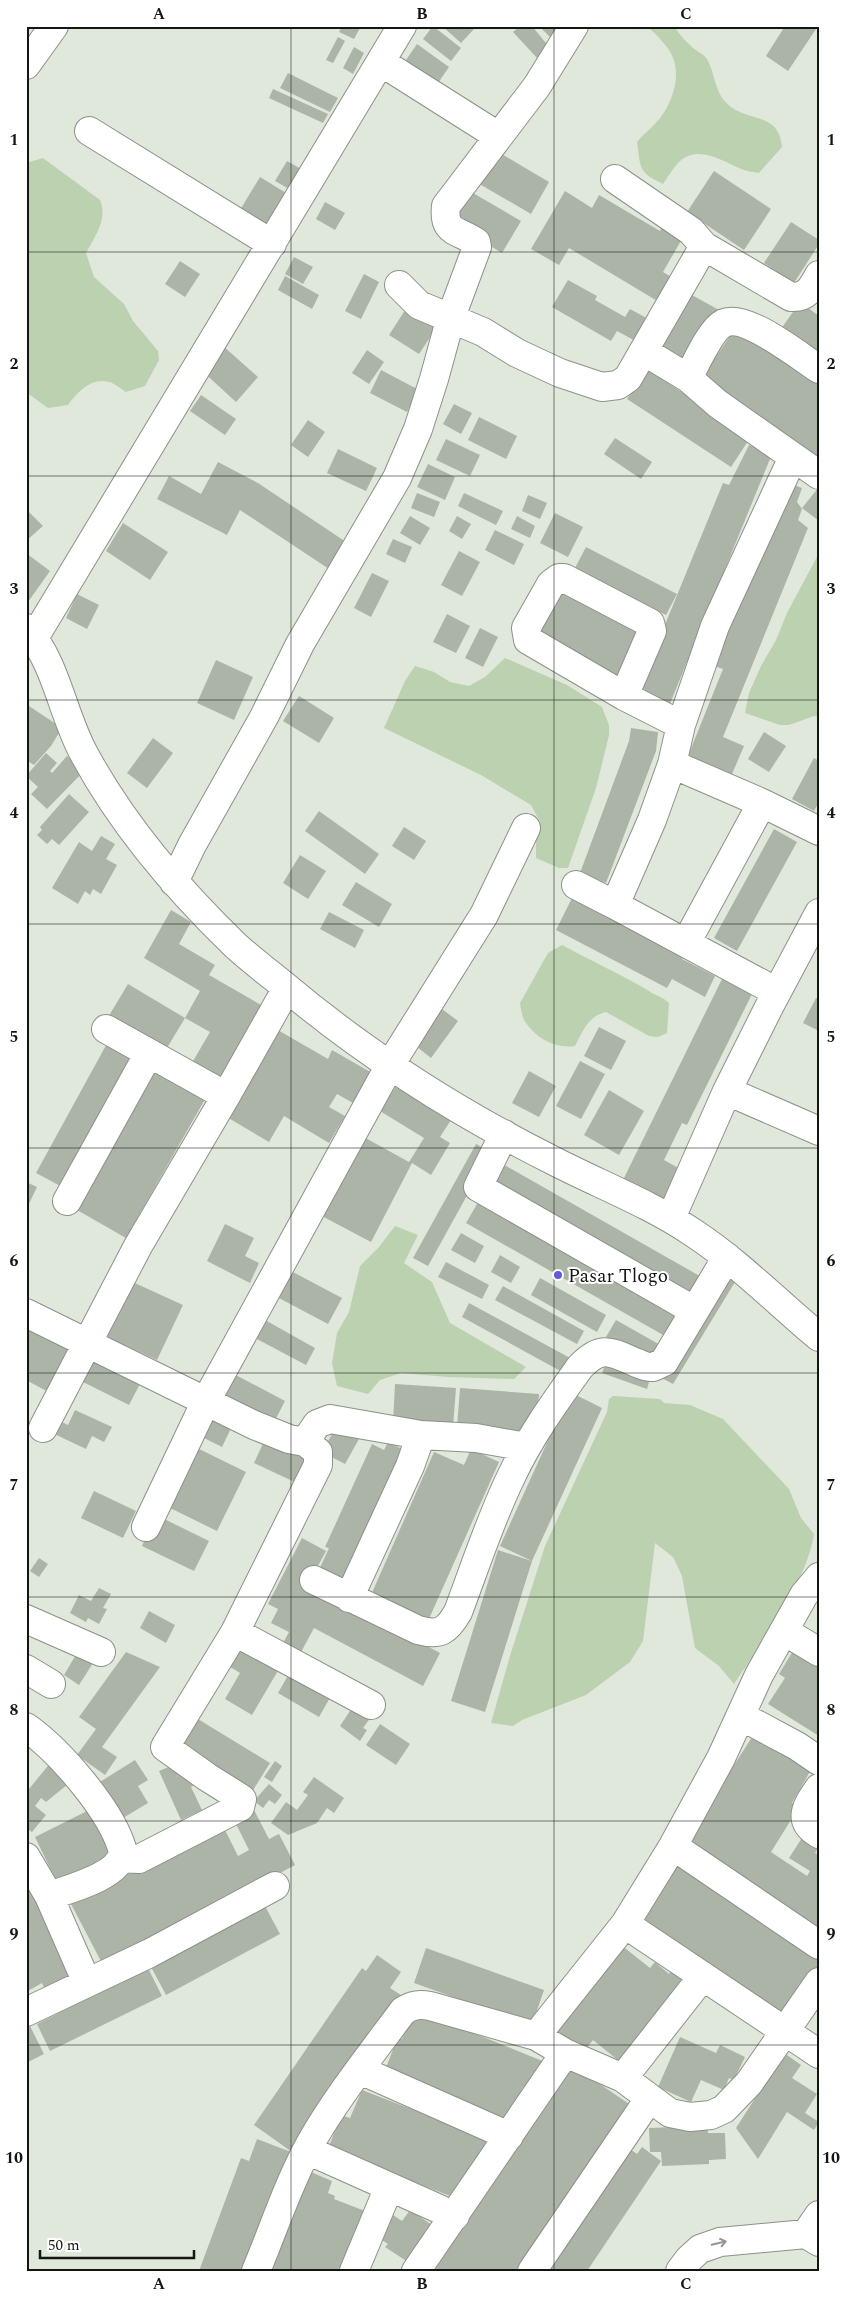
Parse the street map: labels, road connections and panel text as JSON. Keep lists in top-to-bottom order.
{
  "places": ["Pasar Tlogo"],
  "scale_bar": "50 m",
  "grid": {
    "columns": ["A", "B", "C"],
    "rows": [
      "1",
      "2",
      "3",
      "4",
      "5",
      "6",
      "7",
      "8",
      "9",
      "10"
    ]
  }
}
